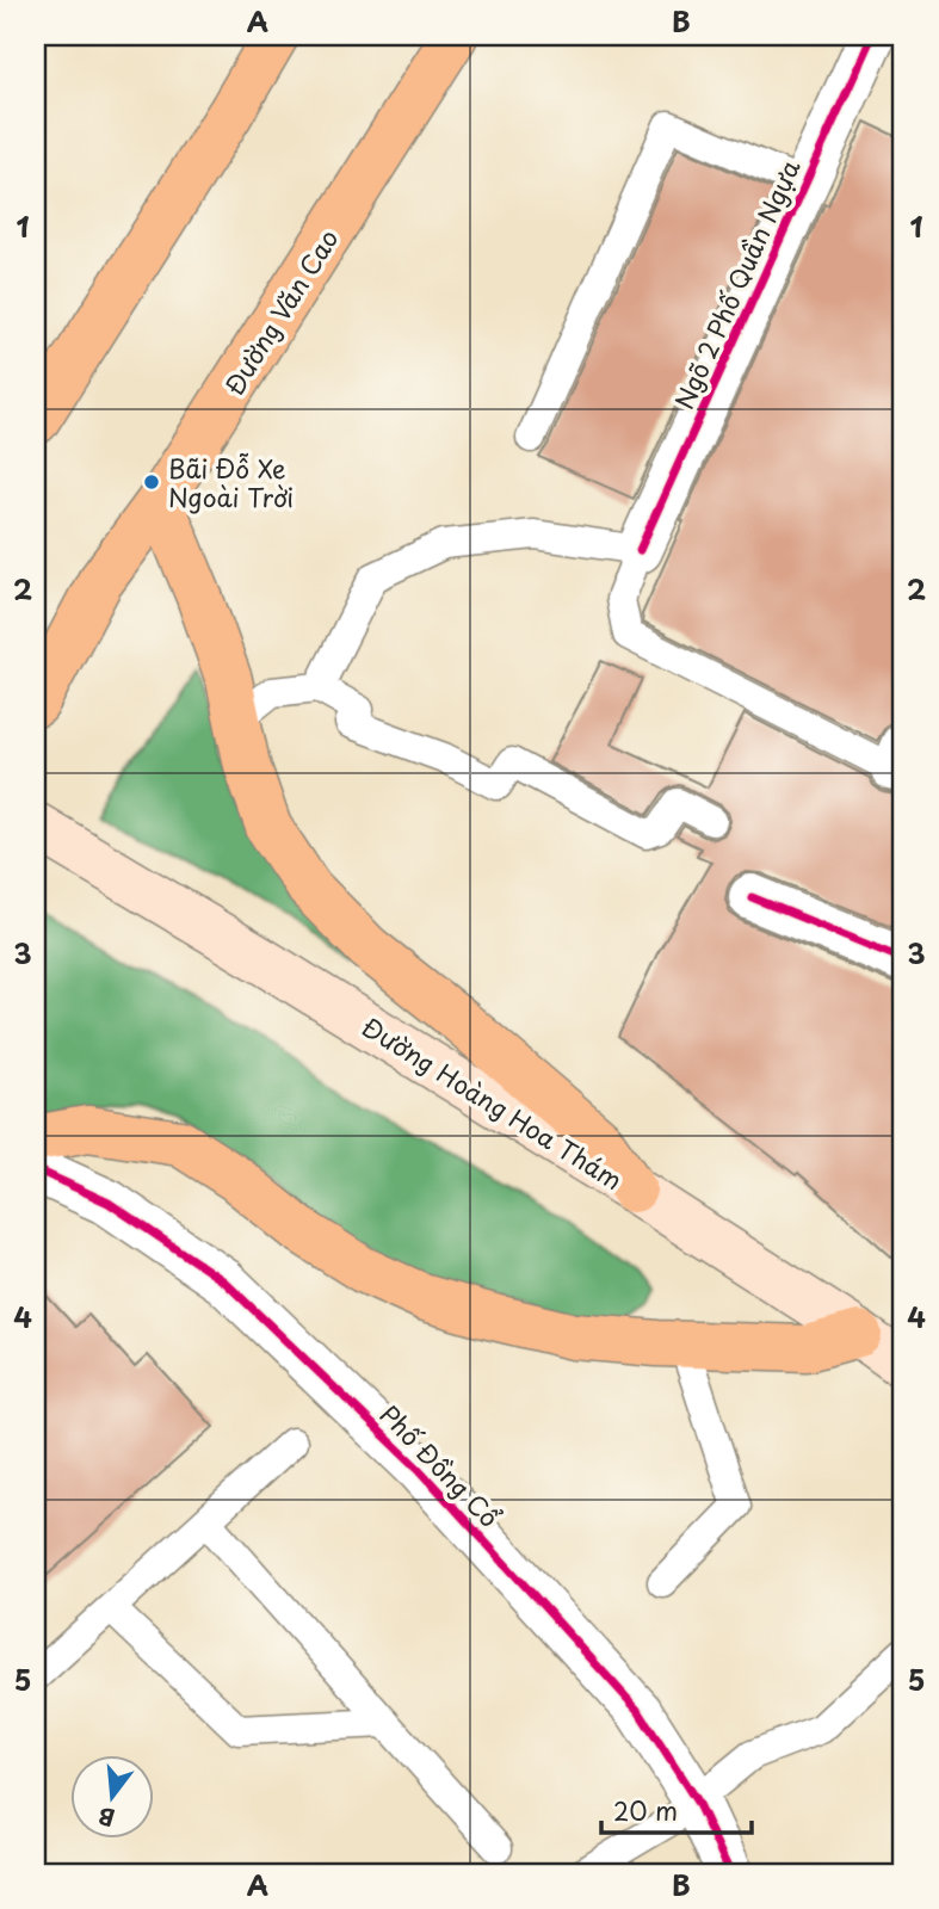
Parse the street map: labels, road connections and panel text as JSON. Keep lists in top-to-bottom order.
{
  "streets": {
    "main road": ["Đường Văn Cao", "Đường Hoàng Hoa Thám"],
    "street": ["Ngõ 2 Phố Quần Ngựa", "Phố Đồng Cổ"]
  },
  "places": ["Bãi Đỗ Xe Ngoài Trời"],
  "scale_bar": "20 m",
  "north": "bottom",
  "grid": {
    "columns": ["A", "B"],
    "rows": [
      "1",
      "2",
      "3",
      "4",
      "5"
    ]
  }
}
